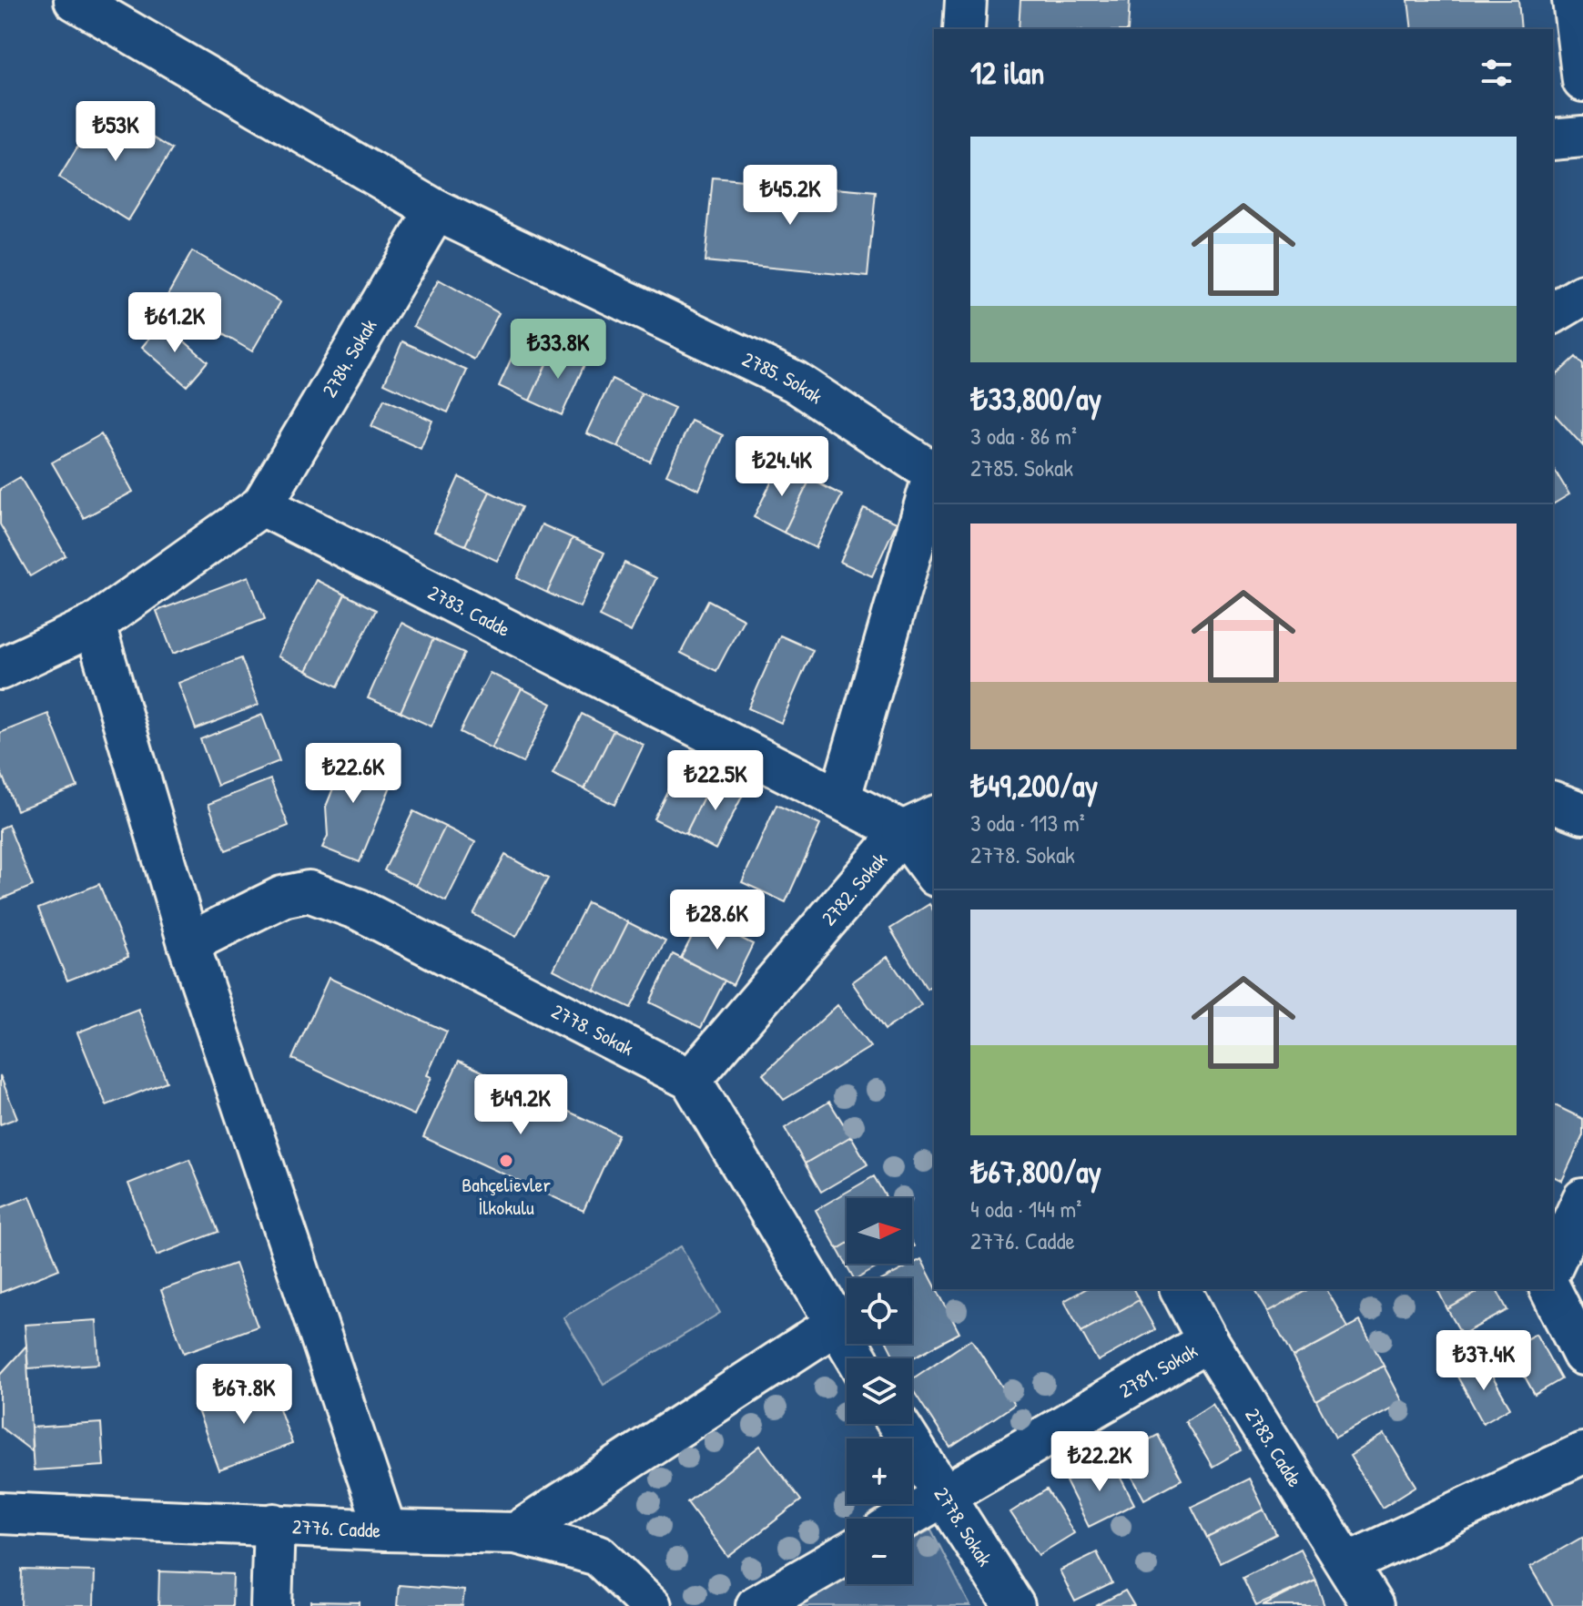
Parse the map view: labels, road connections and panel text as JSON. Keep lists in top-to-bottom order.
{
  "streets": {
    "street": [
      "2784. Sokak",
      "2785. Sokak",
      "2783. Cadde",
      "2782. Sokak",
      "2778. Sokak",
      "2781. Sokak",
      "2776. Cadde"
    ]
  },
  "crossings": [
    ["2784. Sokak", "2785. Sokak"],
    ["2784. Sokak", "2783. Cadde"],
    ["2785. Sokak", "2783. Cadde"],
    ["2783. Cadde", "2782. Sokak"],
    ["2783. Cadde", "2781. Sokak"],
    ["2782. Sokak", "2778. Sokak"],
    ["2778. Sokak", "2781. Sokak"]
  ],
  "places": ["Bahçelievler İlkokulu"],
  "north": "right",
  "page": {
    "heading": "12 ilan",
    "price": [
      "₺53K",
      "₺45.2K",
      "₺61.2K",
      "₺33.8K",
      "₺24.4K",
      "₺22.6K",
      "₺22.5K",
      "₺28.6K",
      "₺49.2K",
      "₺37.4K",
      "₺67.8K",
      "₺22.2K"
    ],
    "list": [
      {
        "name": "₺33,800/ay",
        "note": "3 oda · 86 m² · 2785. Sokak"
      },
      {
        "name": "₺49,200/ay",
        "note": "3 oda · 113 m² · 2778. Sokak"
      },
      {
        "name": "₺67,800/ay",
        "note": "4 oda · 144 m² · 2776. Cadde"
      }
    ],
    "map_buttons": ["+", "−"]
  }
}
